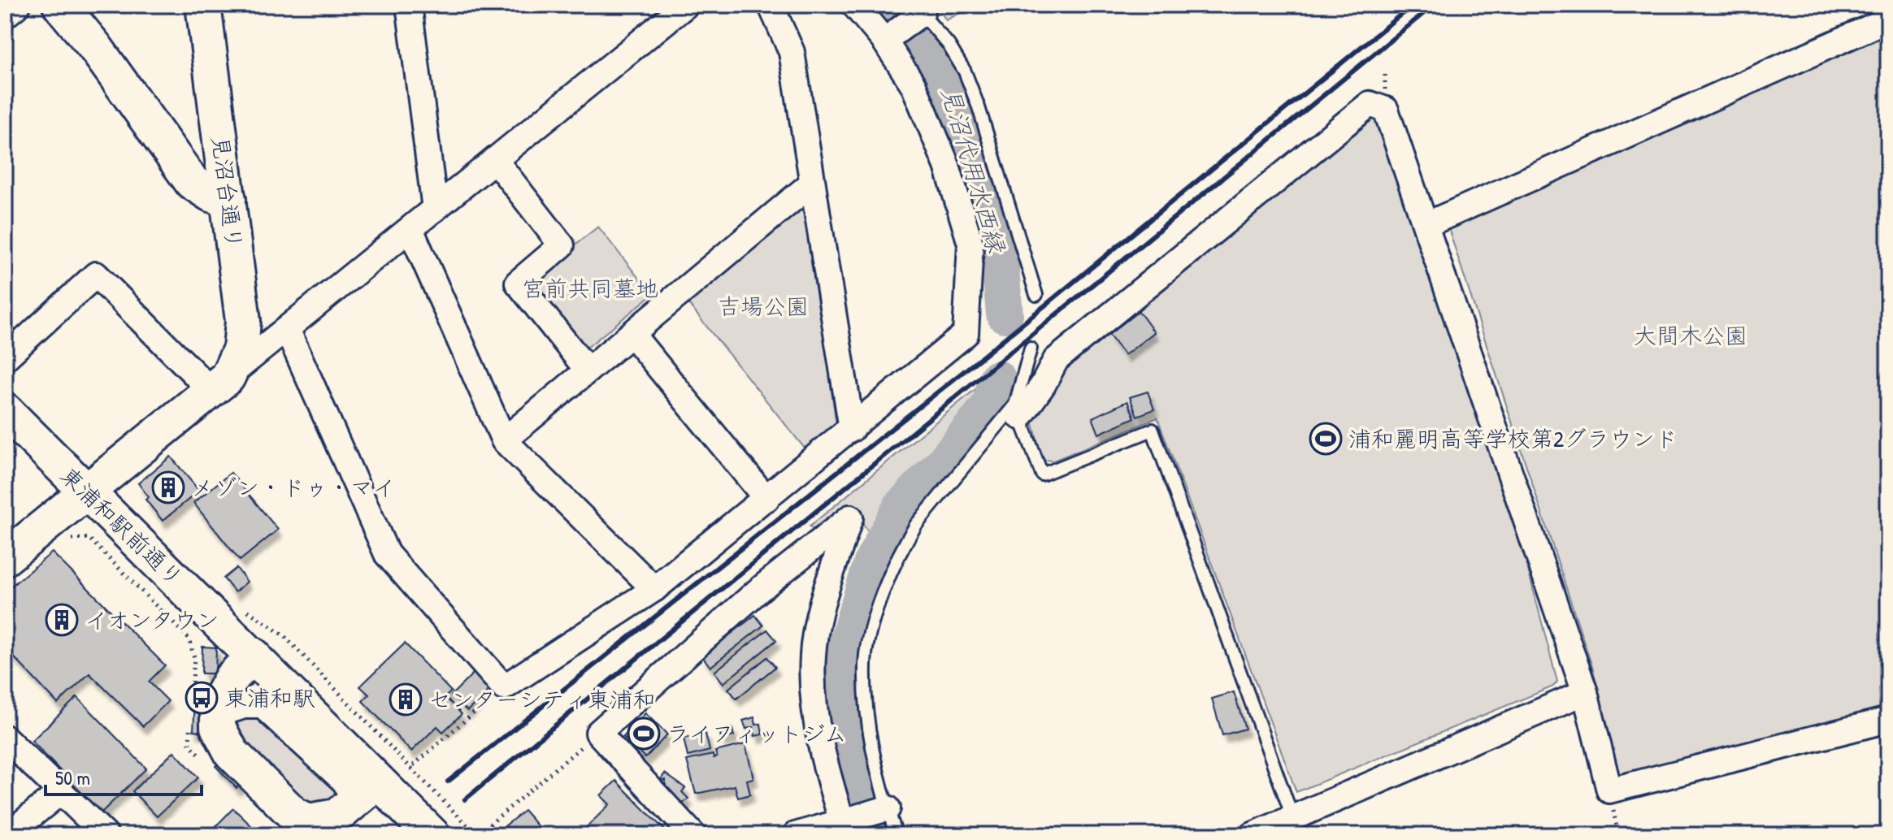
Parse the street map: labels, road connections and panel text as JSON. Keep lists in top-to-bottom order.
{
  "streets": {
    "street": ["見沼台通り", "東浦和駅前通り"]
  },
  "water": ["見沼代用水西縁"],
  "parks": ["宮前共同墓地", "吉場公園", "大間木公園"],
  "places": {
    "sports": ["浦和麗明高等学校第2グラウンド", "ライフィットジム"],
    "building": ["メゾン・ドゥ・マイ", "イオンタウン", "センターシティ東浦和"],
    "bus stop": ["東浦和駅"]
  },
  "scale_bar": "50 m"
}
